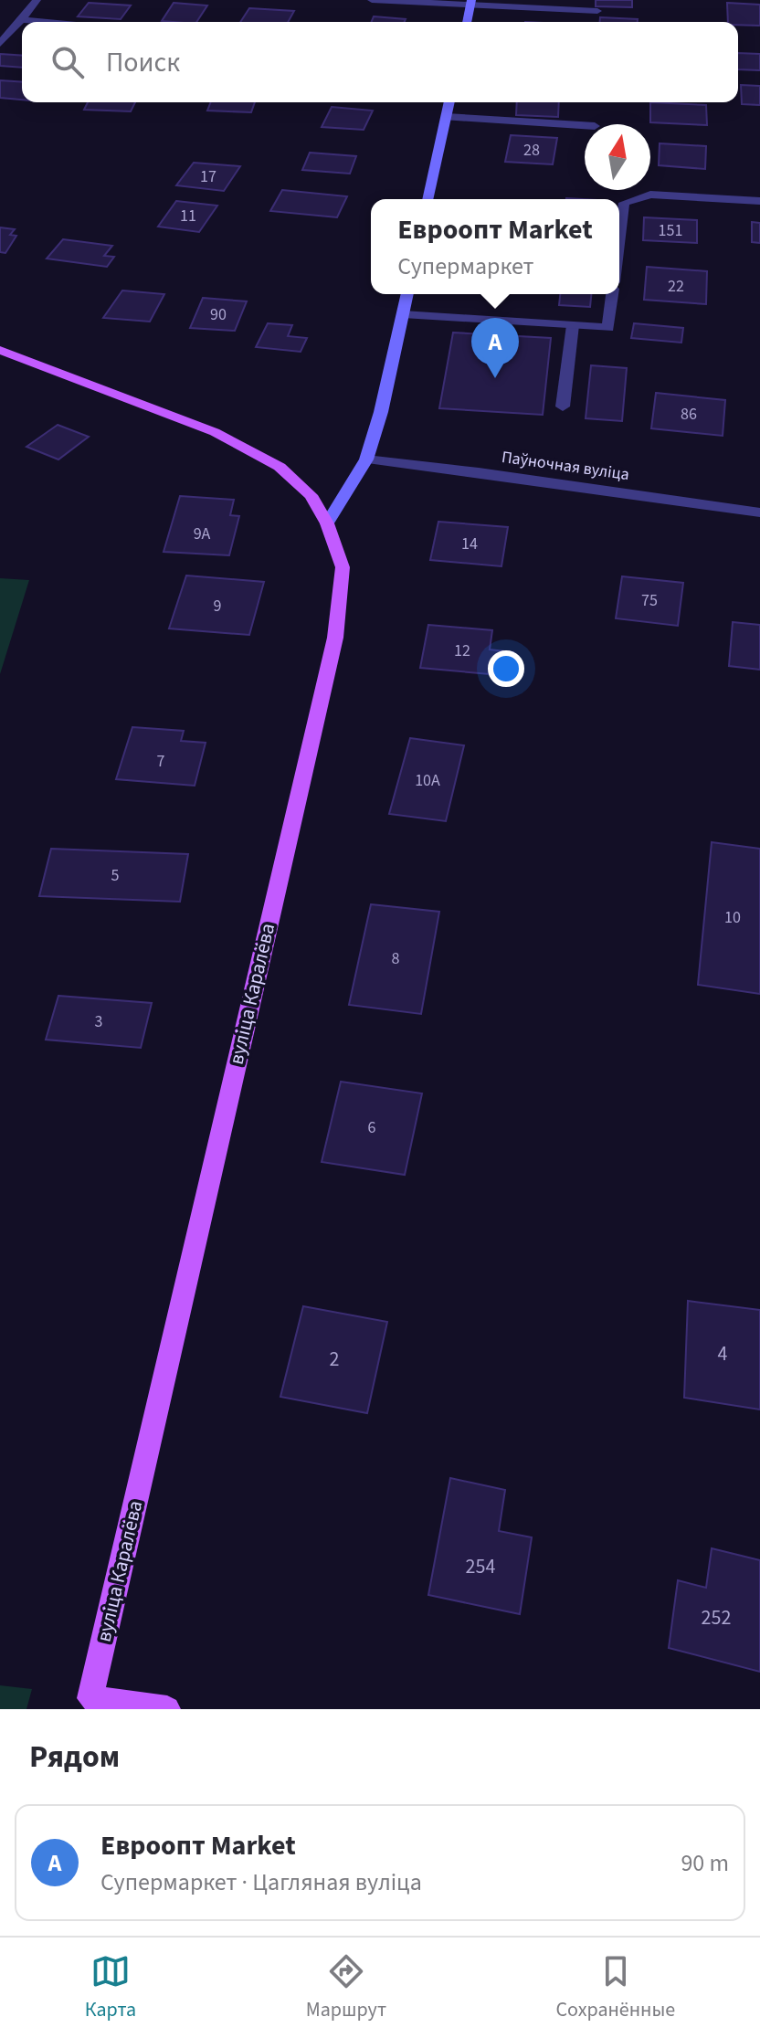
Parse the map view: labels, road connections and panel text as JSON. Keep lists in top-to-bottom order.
{
  "streets": {
    "main road": ["вуліца Каралёва"],
    "street": ["Паўночная вуліца"]
  },
  "house_numbers": [
    "28",
    "17",
    "11",
    "151",
    "22",
    "90",
    "86",
    "9А",
    "14",
    "75",
    "9",
    "12",
    "7",
    "10А",
    "5",
    "10",
    "8",
    "3",
    "6",
    "4",
    "2",
    "254",
    "252"
  ],
  "north": "top",
  "page": {
    "search": "Поиск",
    "popup": ["Евроопт Market", "Супермаркет"],
    "pins": "A",
    "heading": "Рядом",
    "list": [
      {
        "mark": "A",
        "name": "Евроопт Market",
        "note": "Супермаркет · Цагляная вуліца",
        "value": "90 m"
      }
    ],
    "nav": ["Карта", "Маршрут", "Сохранённые"]
  }
}
